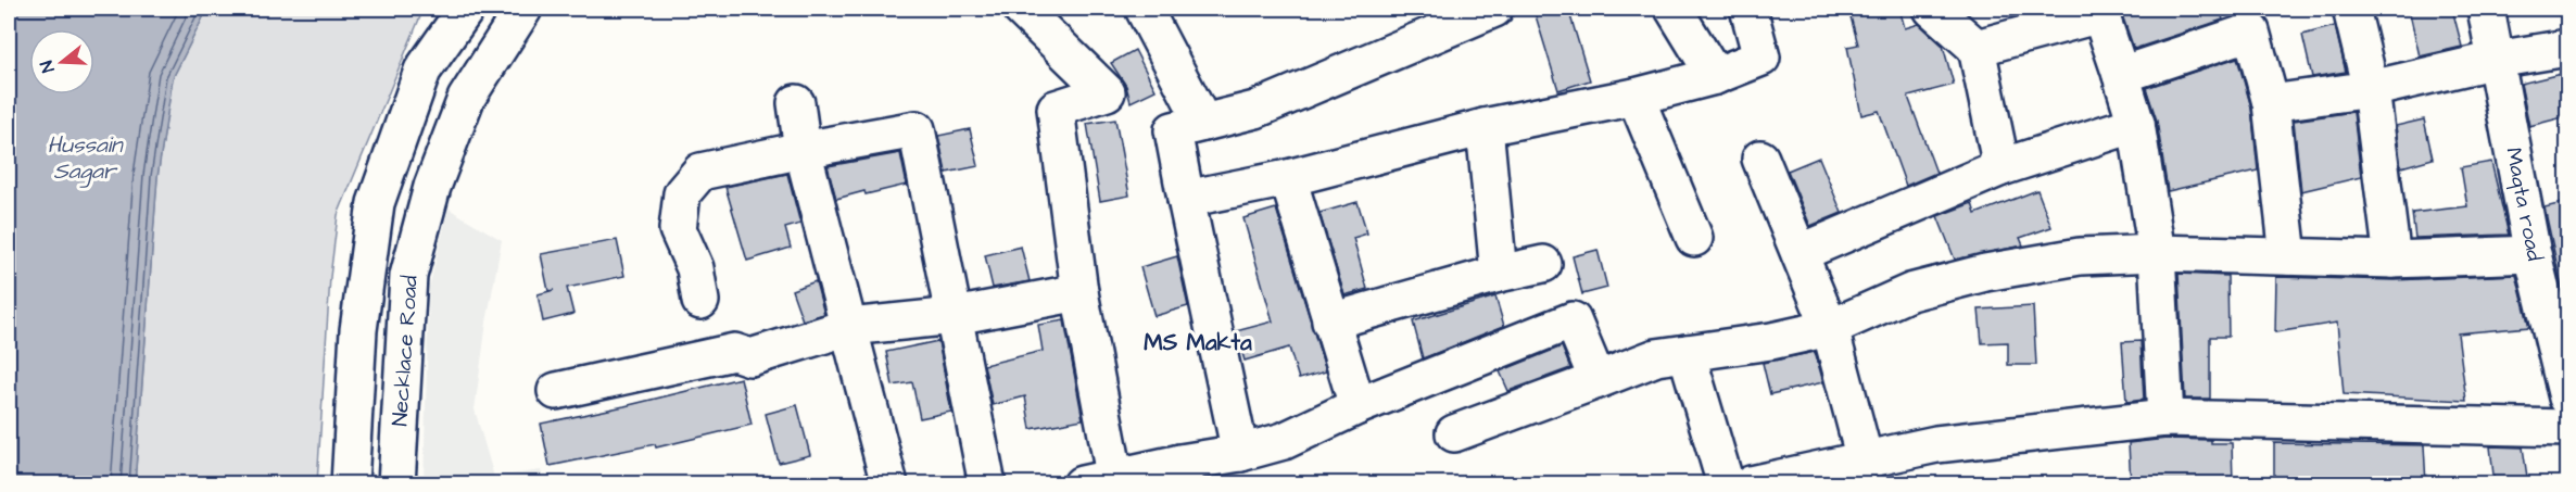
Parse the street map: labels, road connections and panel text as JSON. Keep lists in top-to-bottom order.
{
  "streets": {
    "street": ["Maqta road", "Necklace Road"]
  },
  "districts": ["MS Makta"],
  "water": ["Hussain Sagar"],
  "north": "left"
}
